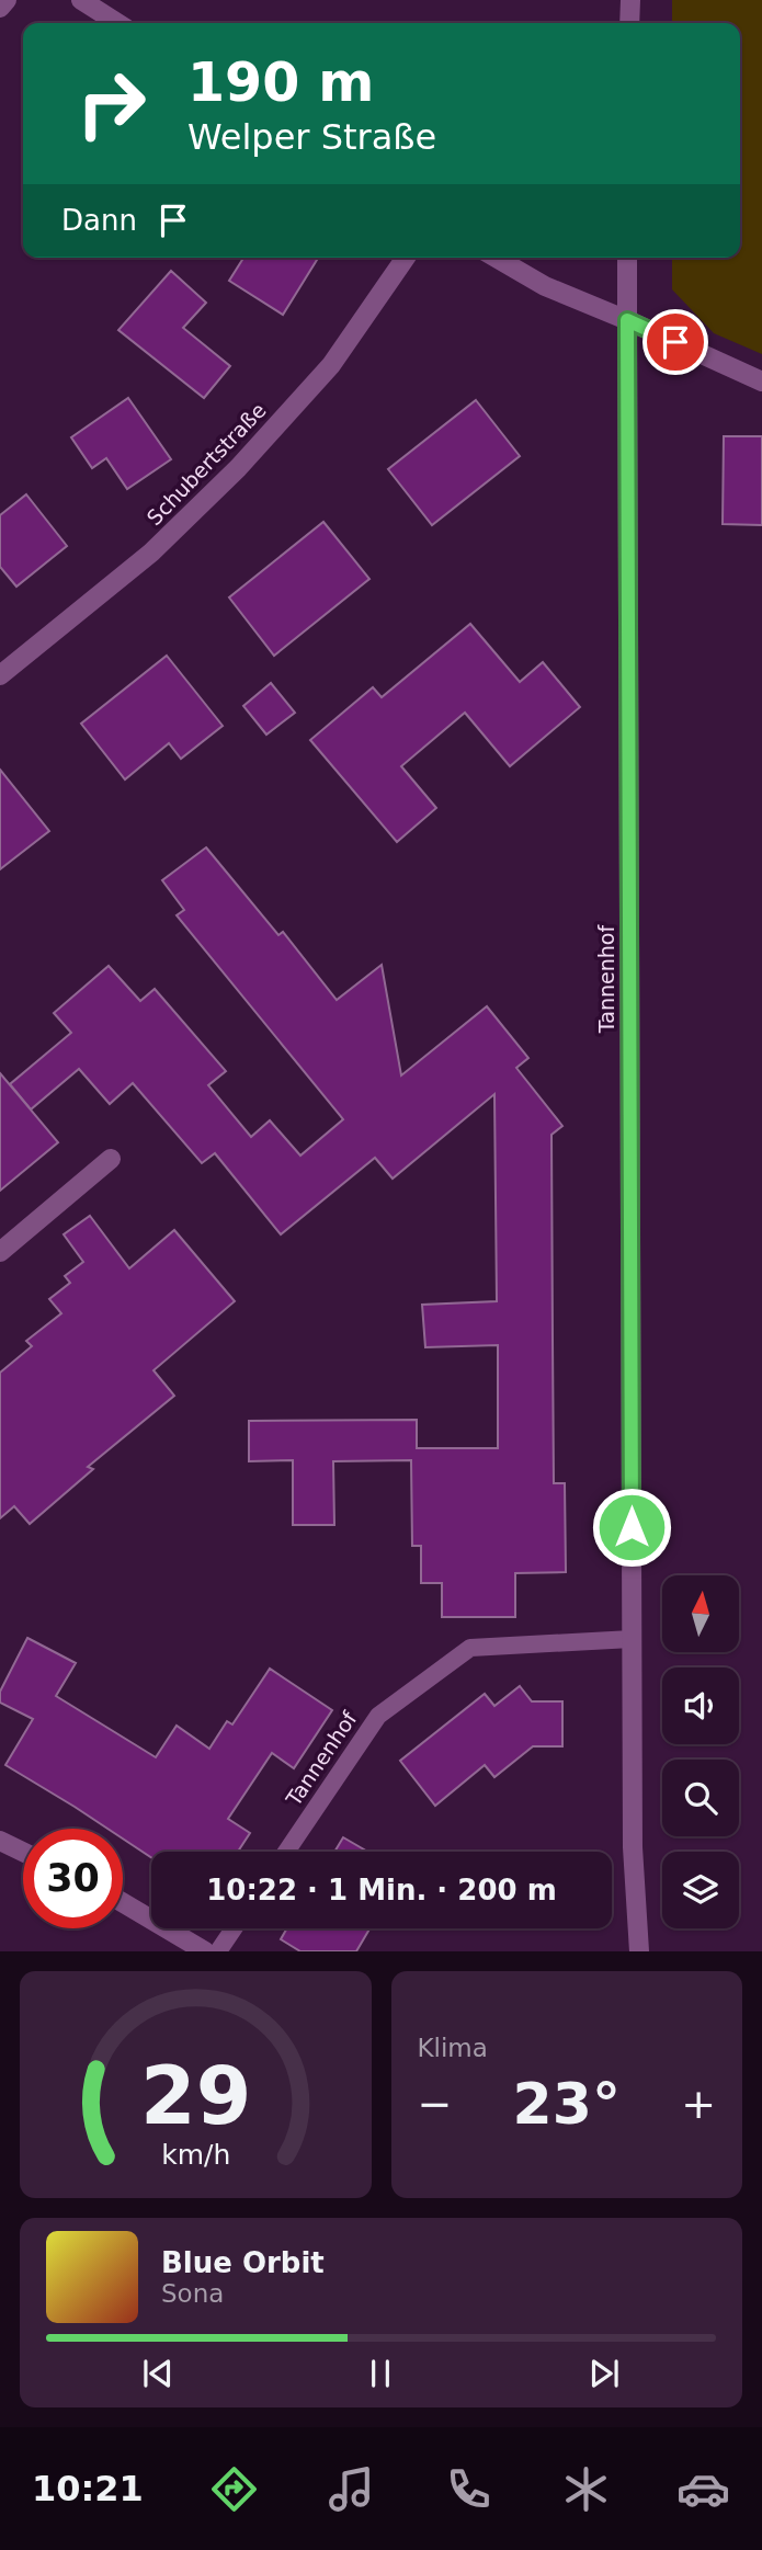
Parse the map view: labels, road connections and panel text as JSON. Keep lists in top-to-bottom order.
{
  "streets": {
    "street": ["Schubertstraße", "Tannenhof"]
  },
  "north": "top",
  "page": {
    "turn": ["190 m", "Welper Straße"],
    "then": "Dann",
    "limit": "30",
    "trip": "10:22 · 1 Min. · 200 m",
    "tile": "Klima",
    "heat": ["−", "23°", "+"],
    "song": ["Blue Orbit", "Sona"],
    "tabs": "10:21",
    "gauge": ["29", "km/h"]
  }
}
